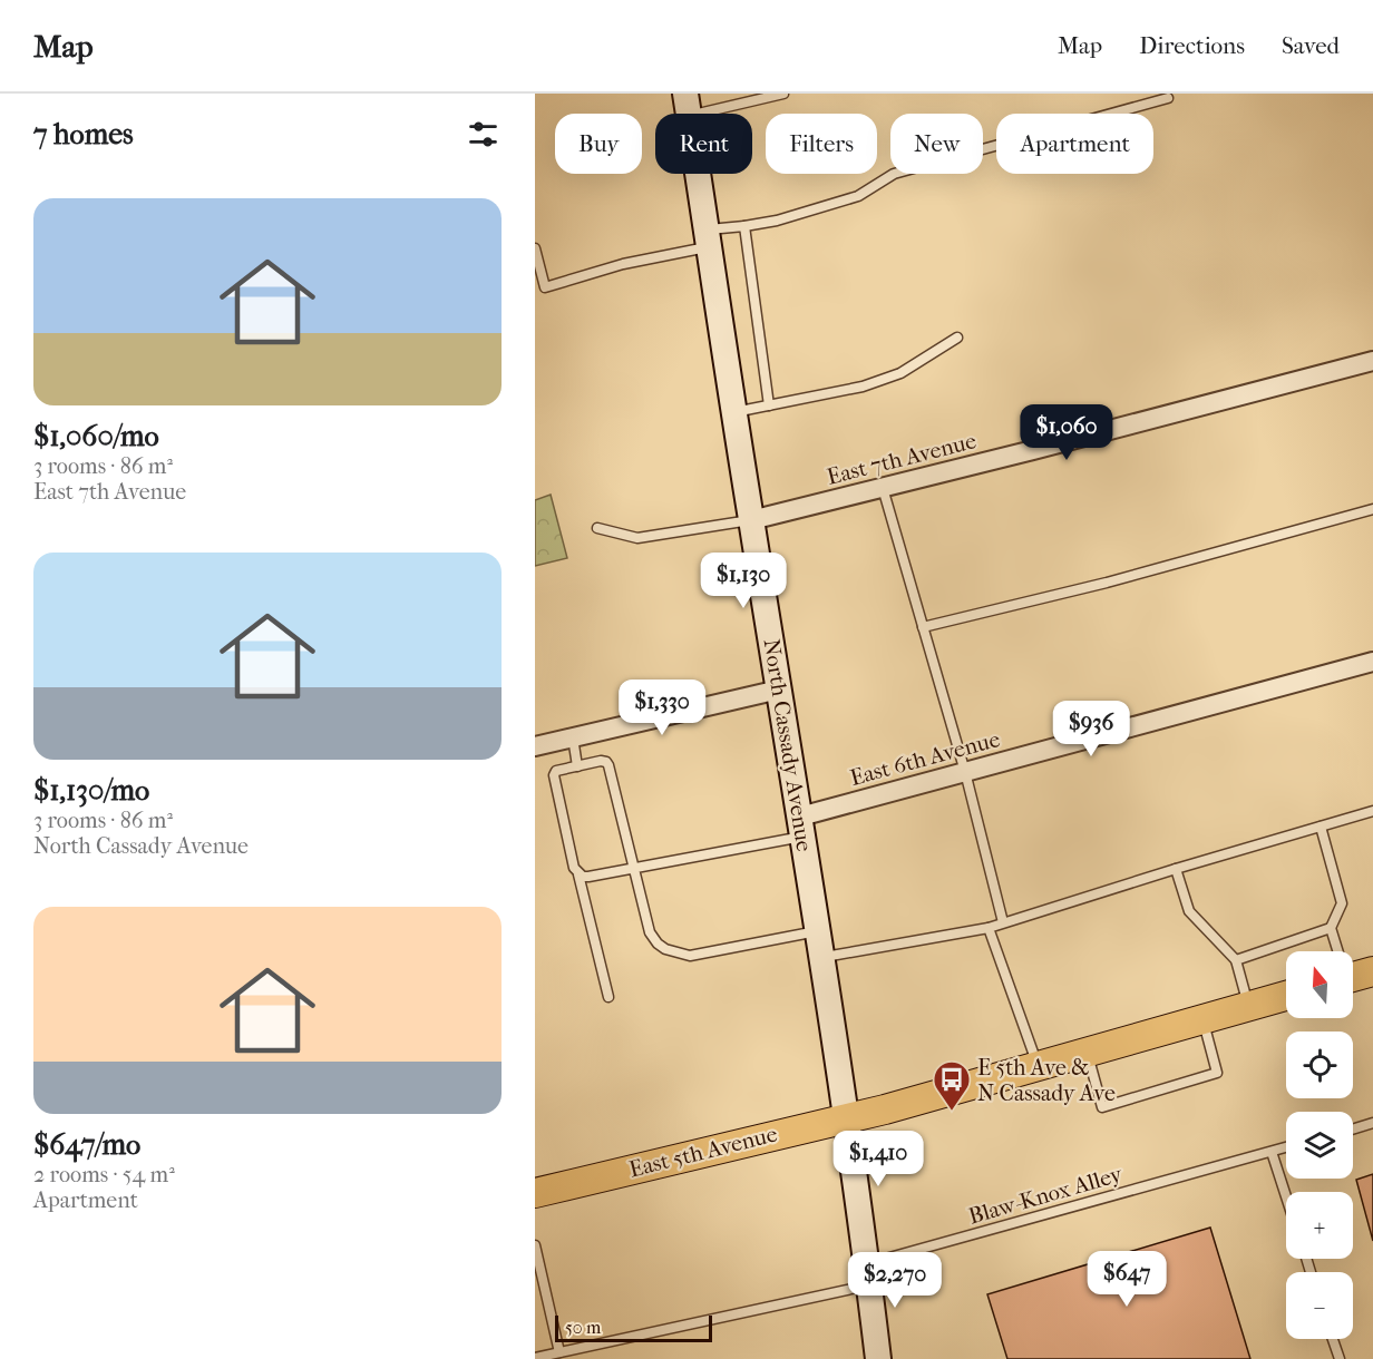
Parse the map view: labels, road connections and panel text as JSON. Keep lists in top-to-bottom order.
{
  "streets": {
    "main road": ["North Cassady Avenue", "East 5th Avenue"],
    "street": ["East 7th Avenue", "East 6th Avenue"],
    "lane": ["Blaw-Knox Alley"]
  },
  "crossings": [
    ["East 7th Avenue", "North Cassady Avenue"],
    ["North Cassady Avenue", "East 6th Avenue"],
    ["North Cassady Avenue", "East 5th Avenue"],
    ["North Cassady Avenue", "Blaw-Knox Alley"]
  ],
  "places": {
    "bus stop": ["E 5th Ave & N Cassady Ave"]
  },
  "scale_bar": "50 m",
  "north": "top",
  "page": {
    "header": "Map",
    "nav": ["Map", "Directions", "Saved"],
    "heading": "7 homes",
    "chip": [
      "Buy",
      "Rent",
      "Filters",
      "New",
      "Apartment"
    ],
    "list": [
      {
        "name": "$1,060/mo",
        "note": "3 rooms · 86 m² · East 7th Avenue"
      },
      {
        "name": "$1,130/mo",
        "note": "3 rooms · 86 m² · North Cassady Avenue"
      },
      {
        "name": "$647/mo",
        "note": "2 rooms · 54 m² · Apartment"
      }
    ],
    "price": [
      "$1,060",
      "$1,130",
      "$1,330",
      "$936",
      "$1,410",
      "$647",
      "$2,270"
    ],
    "map_buttons": ["+", "−"],
    "scale": "50 m"
  }
}
